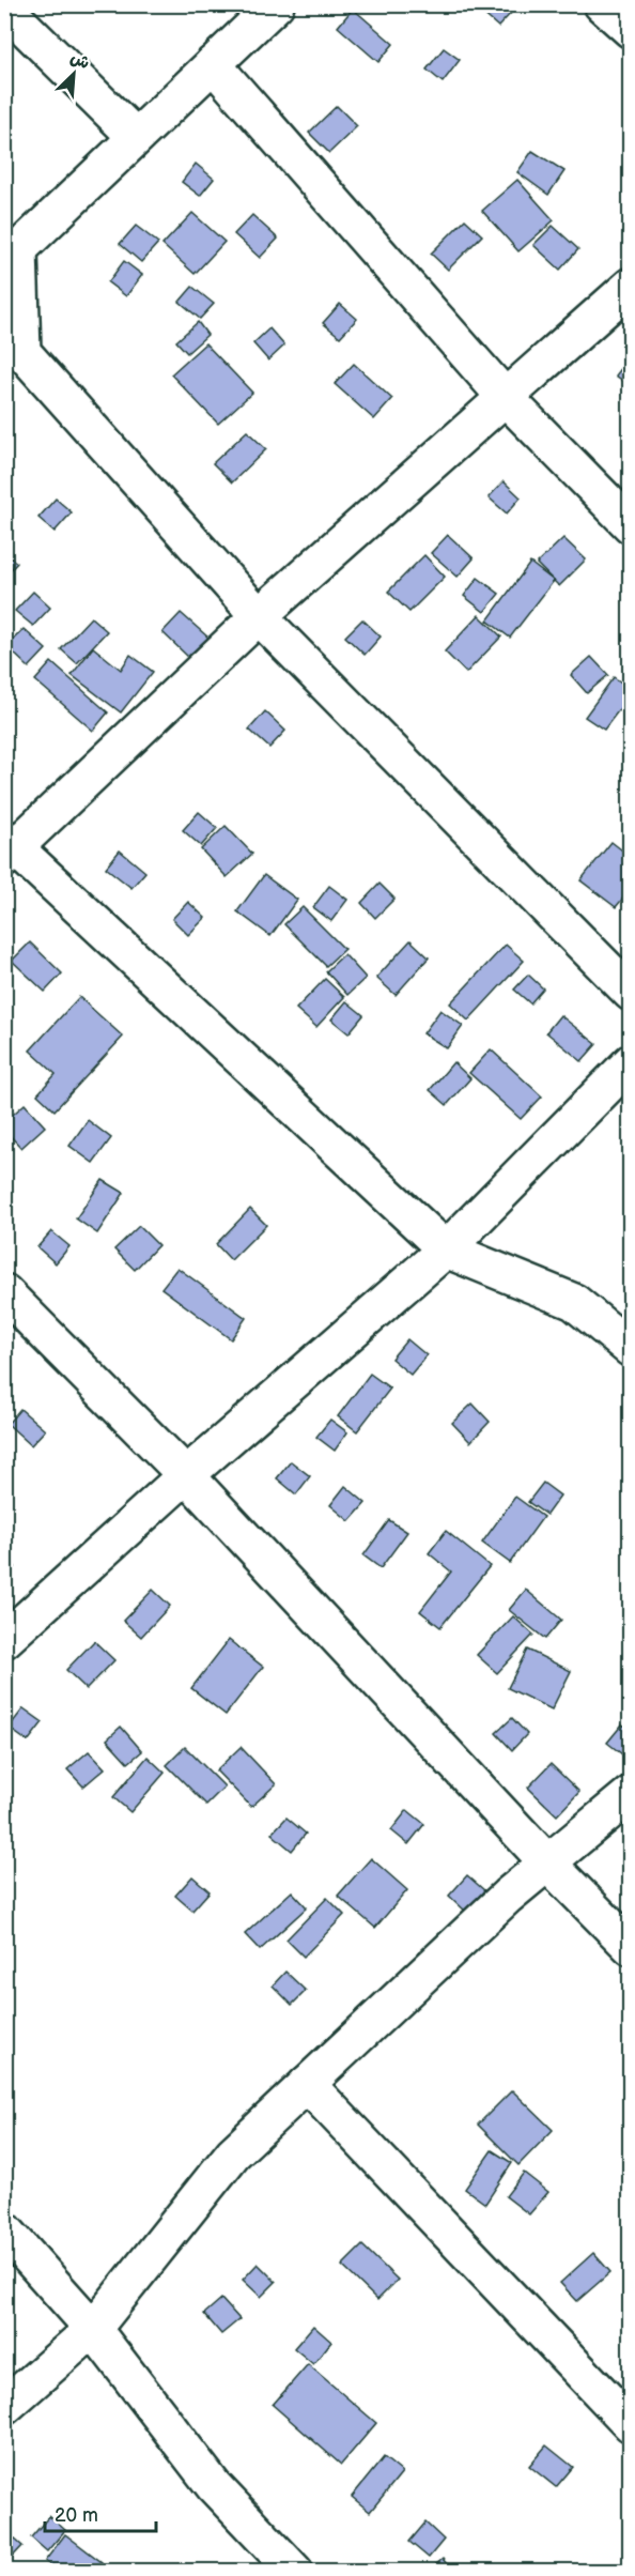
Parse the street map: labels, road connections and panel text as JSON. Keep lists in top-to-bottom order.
{
  "scale_bar": "20 m",
  "north": "top right"
}
